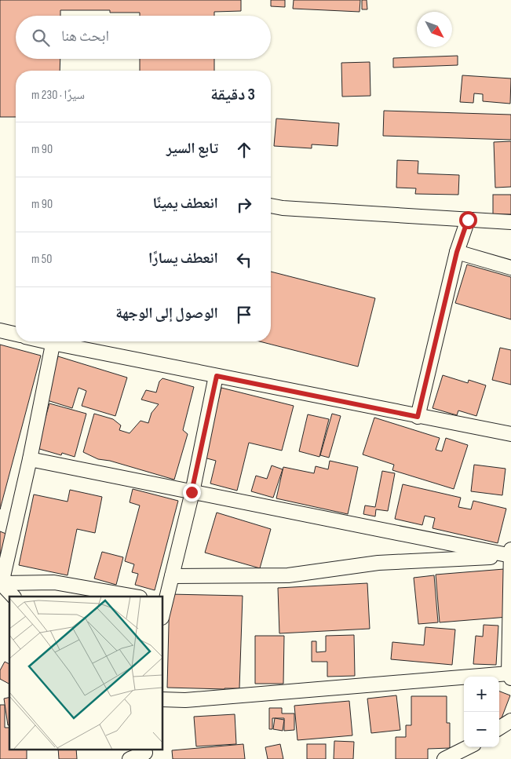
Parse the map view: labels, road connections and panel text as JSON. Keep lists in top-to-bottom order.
{
  "north": "bottom right",
  "page": {
    "search": "ابحث هنا",
    "heading": ["3 دقيقة", "سيرًا · 230 m"],
    "list": [
      ["تابع السير", "90 m"],
      ["انعطف يمينًا", "90 m"],
      ["انعطف يسارًا", "50 m"],
      "الوصول إلى الوجهة"
    ],
    "map_buttons": ["+", "−"]
  }
}
